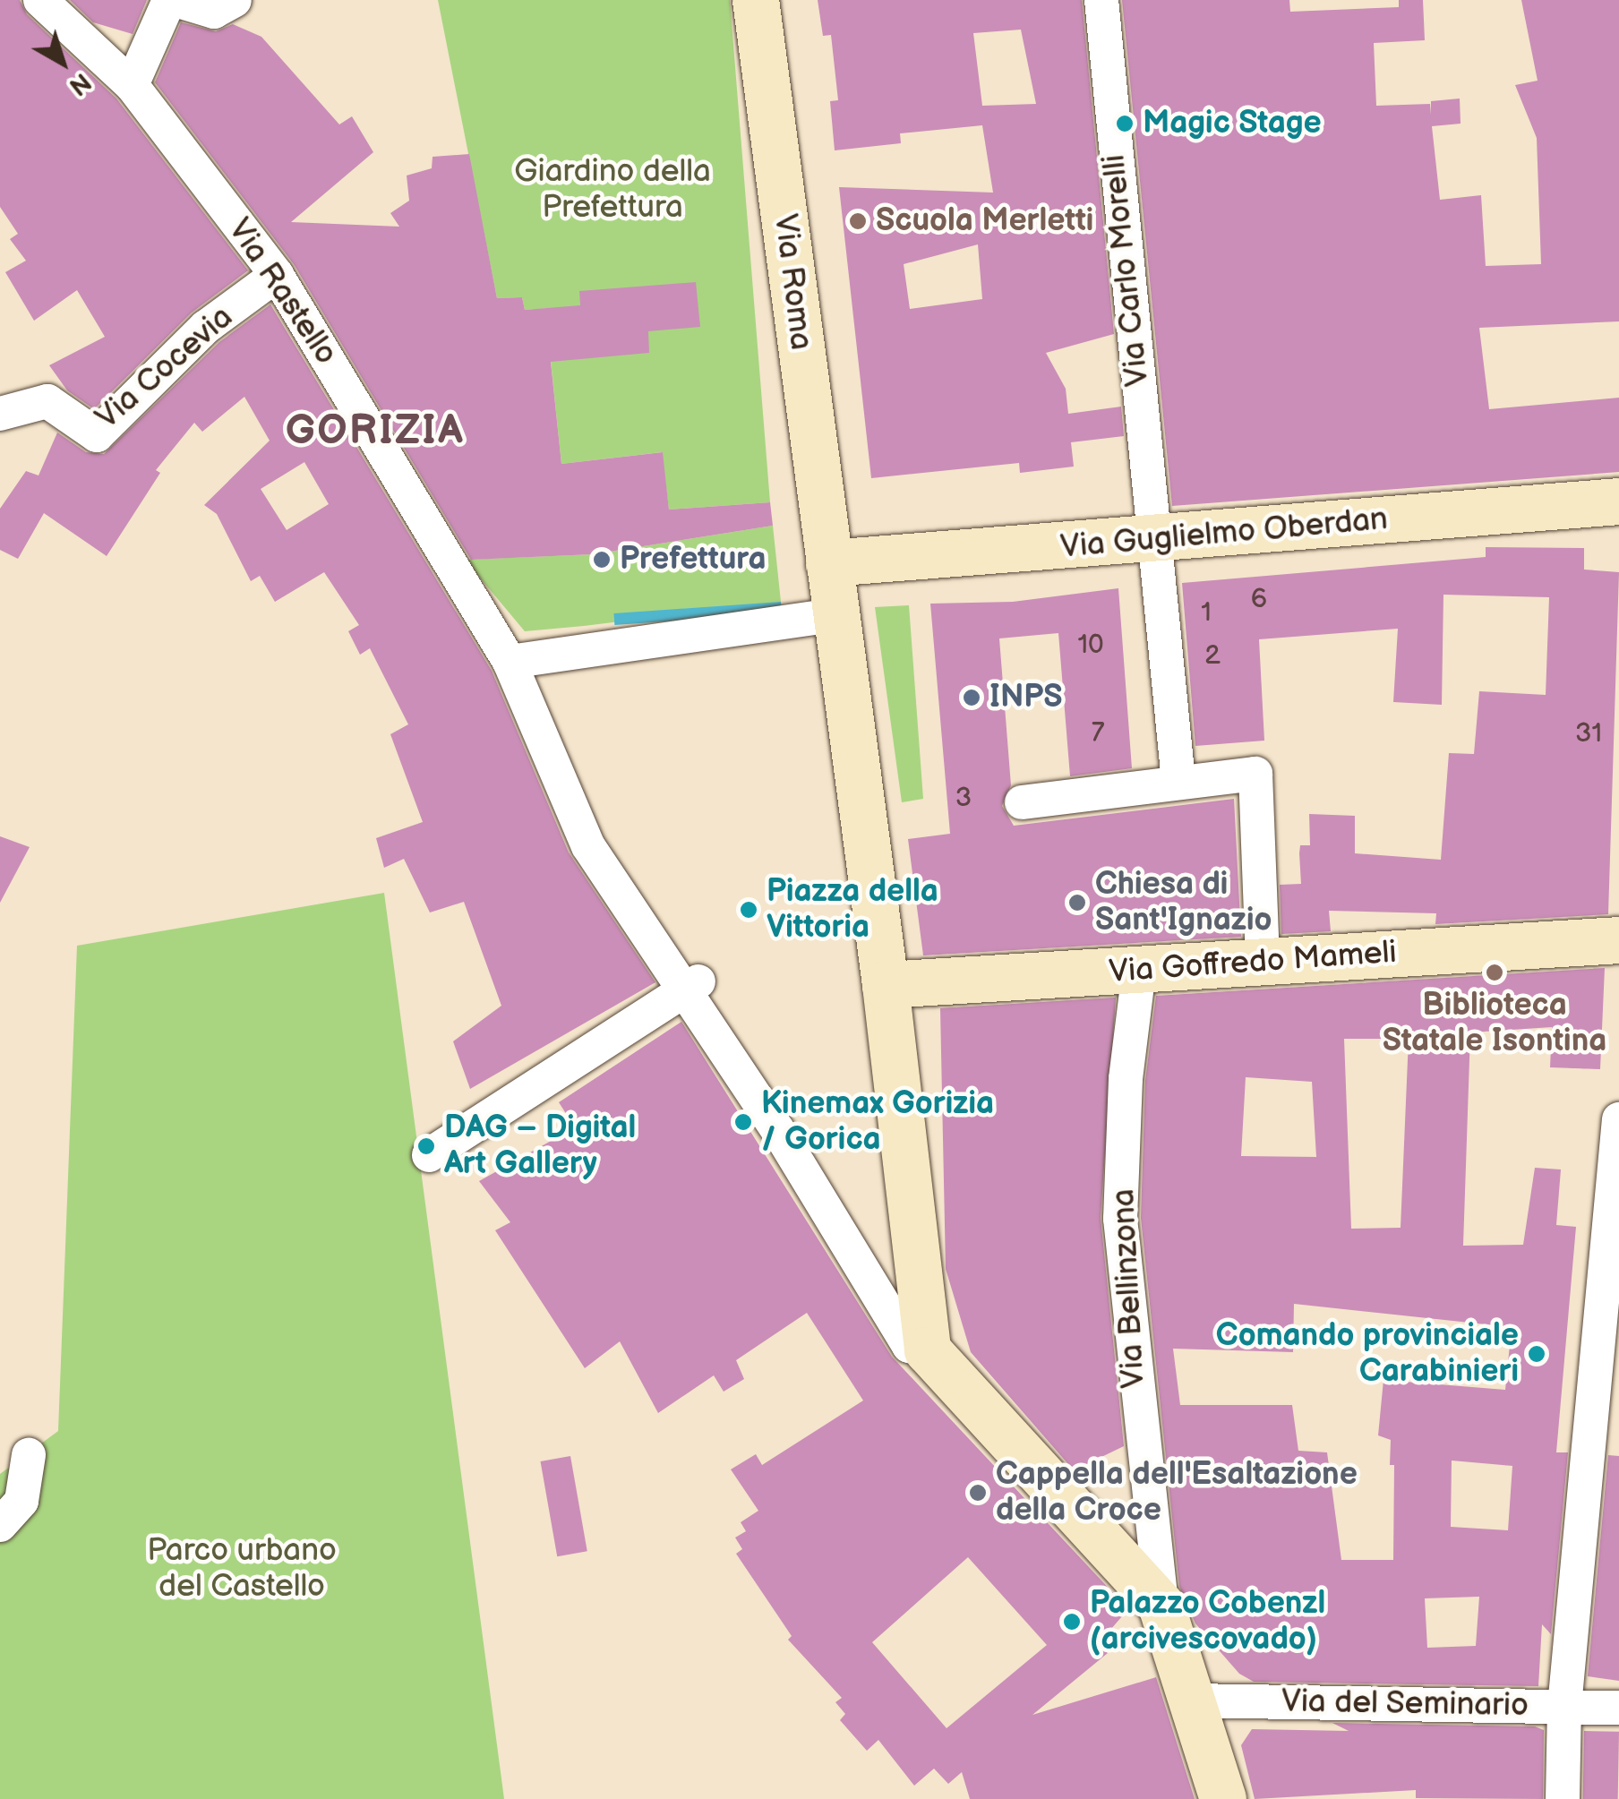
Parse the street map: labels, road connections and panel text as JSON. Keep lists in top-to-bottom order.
{
  "streets": {
    "main road": ["Via Roma", "Via Guglielmo Oberdan", "Via Goffredo Mameli"],
    "street": [
      "Via Carlo Morelli",
      "Via Rastello",
      "Via Cocevia",
      "Via Bellinzona",
      "Via del Seminario"
    ]
  },
  "crossings": [
    ["Via Carlo Morelli", "Via Guglielmo Oberdan"],
    ["Via Roma", "Via Guglielmo Oberdan"],
    ["Via Rastello", "Via Cocevia"],
    ["Via Goffredo Mameli", "Via Bellinzona"]
  ],
  "districts": ["GORIZIA"],
  "parks": ["Giardino della Prefettura", "Parco urbano del Castello"],
  "places": [
    "Magic Stage",
    "Scuola Merletti",
    "Prefettura",
    "INPS",
    "Chiesa di Sant'Ignazio",
    "Piazza della Vittoria",
    "Biblioteca Statale Isontina",
    "Kinemax Gorizia / Gorica",
    "DAG – Digital Art Gallery",
    "Comando provinciale Carabinieri",
    "Cappella dell'Esaltazione della Croce",
    "Palazzo Cobenzl (arcivescovado)"
  ],
  "house_numbers": [
    "6",
    "1",
    "10",
    "2",
    "7",
    "31",
    "3"
  ],
  "north": "bottom right"
}
